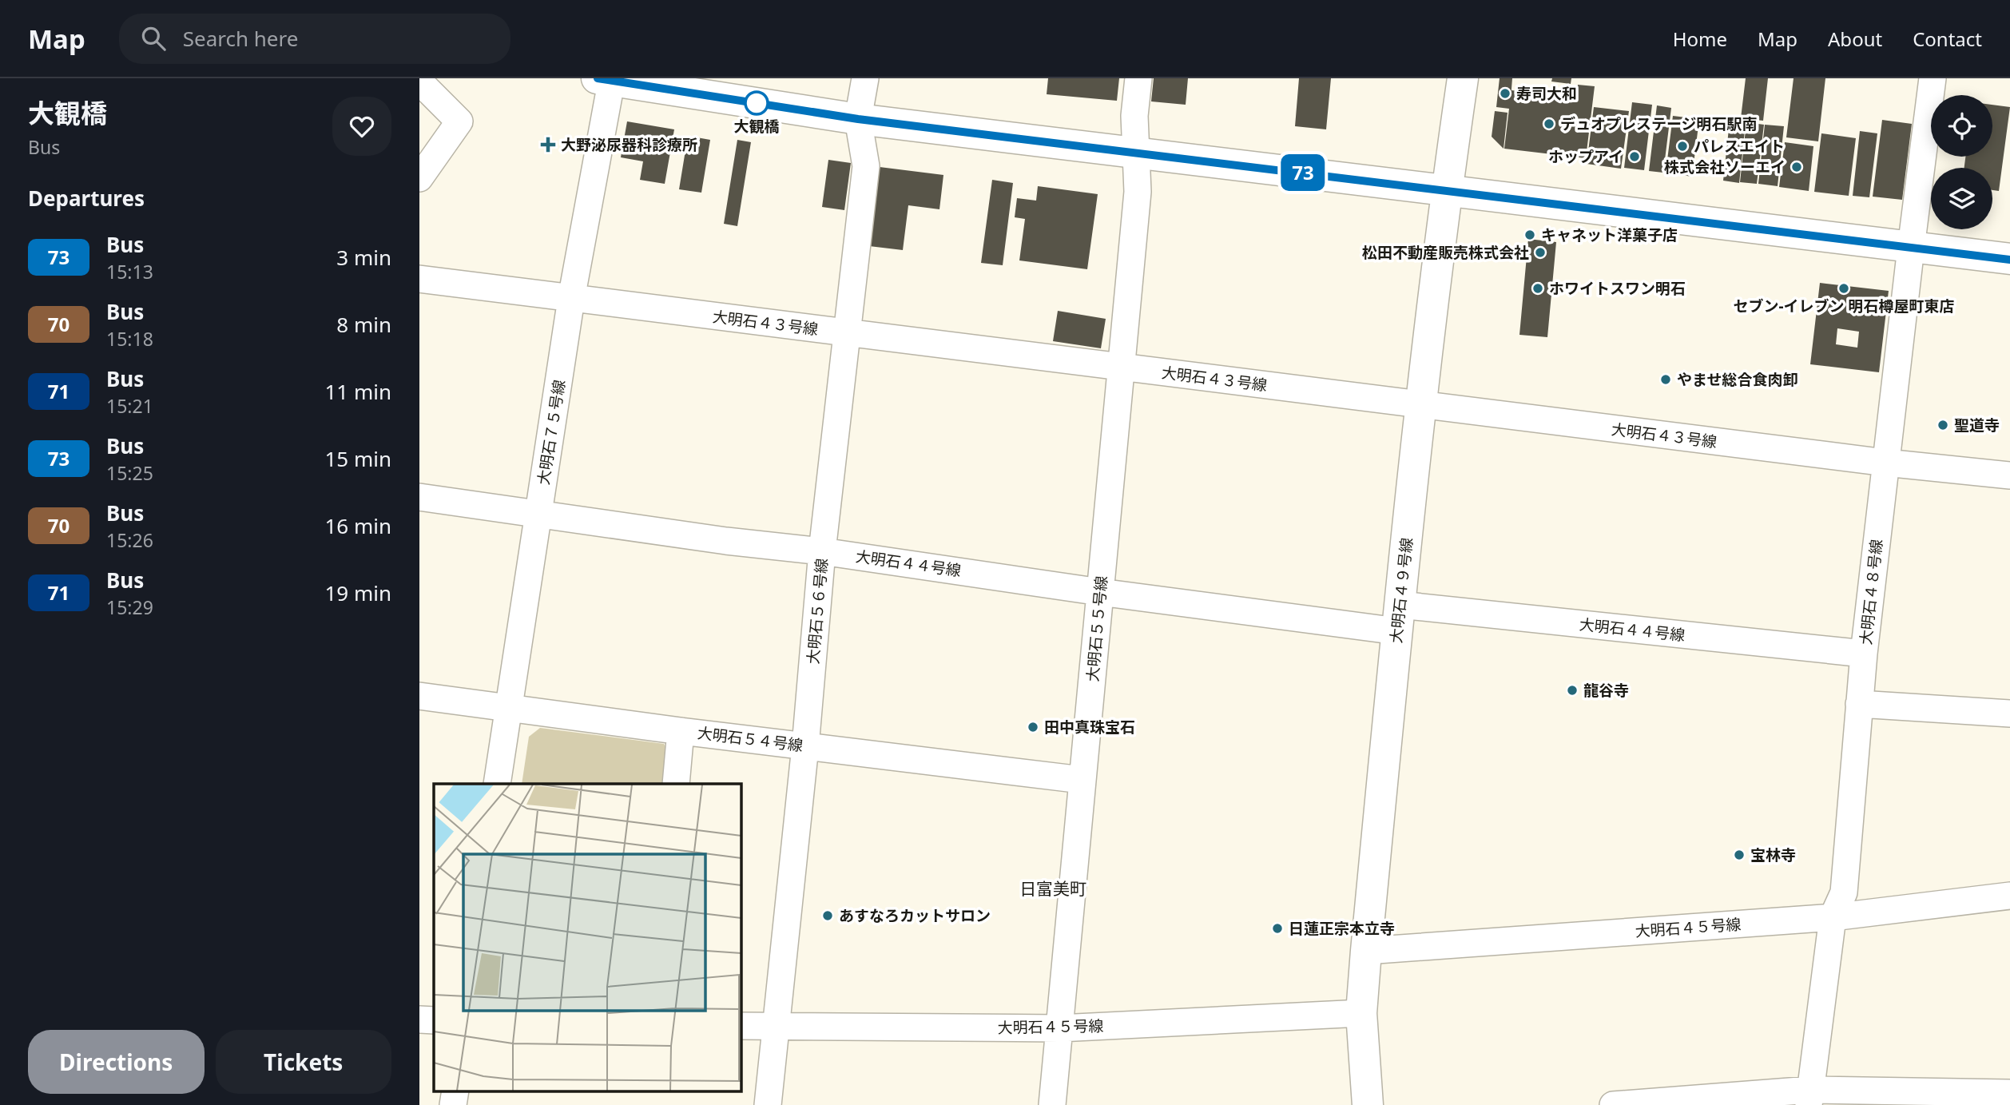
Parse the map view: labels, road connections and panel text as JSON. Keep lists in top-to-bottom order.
{
  "streets": {
    "main road": ["大明石４９号線"],
    "street": [
      "大明石４３号線",
      "大明石７５号線",
      "大明石４４号線",
      "大明石４８号線",
      "大明石５６号線",
      "大明石５５号線",
      "大明石５４号線",
      "大明石４５号線"
    ]
  },
  "crossings": [
    ["大明石４３号線", "大明石７５号線"],
    ["大明石４３号線", "大明石４９号線"],
    ["大明石４３号線", "大明石４８号線"],
    ["大明石４３号線", "大明石５６号線"],
    ["大明石４３号線", "大明石５５号線"],
    ["大明石７５号線", "大明石４４号線"],
    ["大明石７５号線", "大明石５４号線"],
    ["大明石４４号線", "大明石４９号線"],
    ["大明石４４号線", "大明石４８号線"],
    ["大明石４４号線", "大明石５６号線"],
    ["大明石４４号線", "大明石５５号線"],
    ["大明石４９号線", "大明石４５号線"],
    ["大明石４８号線", "大明石４５号線"],
    ["大明石５６号線", "大明石５４号線"],
    ["大明石５６号線", "大明石４５号線"],
    ["大明石５５号線", "大明石５４号線"],
    ["大明石５５号線", "大明石４５号線"]
  ],
  "districts": ["日富美町"],
  "places": {
    "other": [
      "寿司大和",
      "大観橋",
      "デュオプレステージ明石駅南",
      "パレスエイト",
      "ホップアイ",
      "株式会社ソーエイ",
      "キャネット洋菓子店",
      "松田不動産販売株式会社",
      "ホワイトスワン明石",
      "セブン-イレブン 明石樽屋町東店",
      "やませ総合食肉卸",
      "聖道寺",
      "龍谷寺",
      "田中真珠宝石",
      "宝林寺",
      "あすなろカットサロン",
      "日蓮正宗本立寺"
    ],
    "health": ["大野泌尿器科診療所"]
  },
  "lines": ["bus line 73"],
  "page": {
    "header": "Map",
    "search": "Search here",
    "nav": [
      "Home",
      "Map",
      "About",
      "Contact"
    ],
    "heading": [
      ["大観橋", "Bus"],
      "Departures"
    ],
    "on_map": "73",
    "list": [
      {
        "mark": "73",
        "name": "Bus",
        "note": "15:13",
        "value": "3 min"
      },
      {
        "mark": "70",
        "name": "Bus",
        "note": "15:18",
        "value": "8 min"
      },
      {
        "mark": "71",
        "name": "Bus",
        "note": "15:21",
        "value": "11 min"
      },
      {
        "mark": "73",
        "name": "Bus",
        "note": "15:25",
        "value": "15 min"
      },
      {
        "mark": "70",
        "name": "Bus",
        "note": "15:26",
        "value": "16 min"
      },
      {
        "mark": "71",
        "name": "Bus",
        "note": "15:29",
        "value": "19 min"
      }
    ],
    "buttons": ["Directions", "Tickets"]
  }
}
